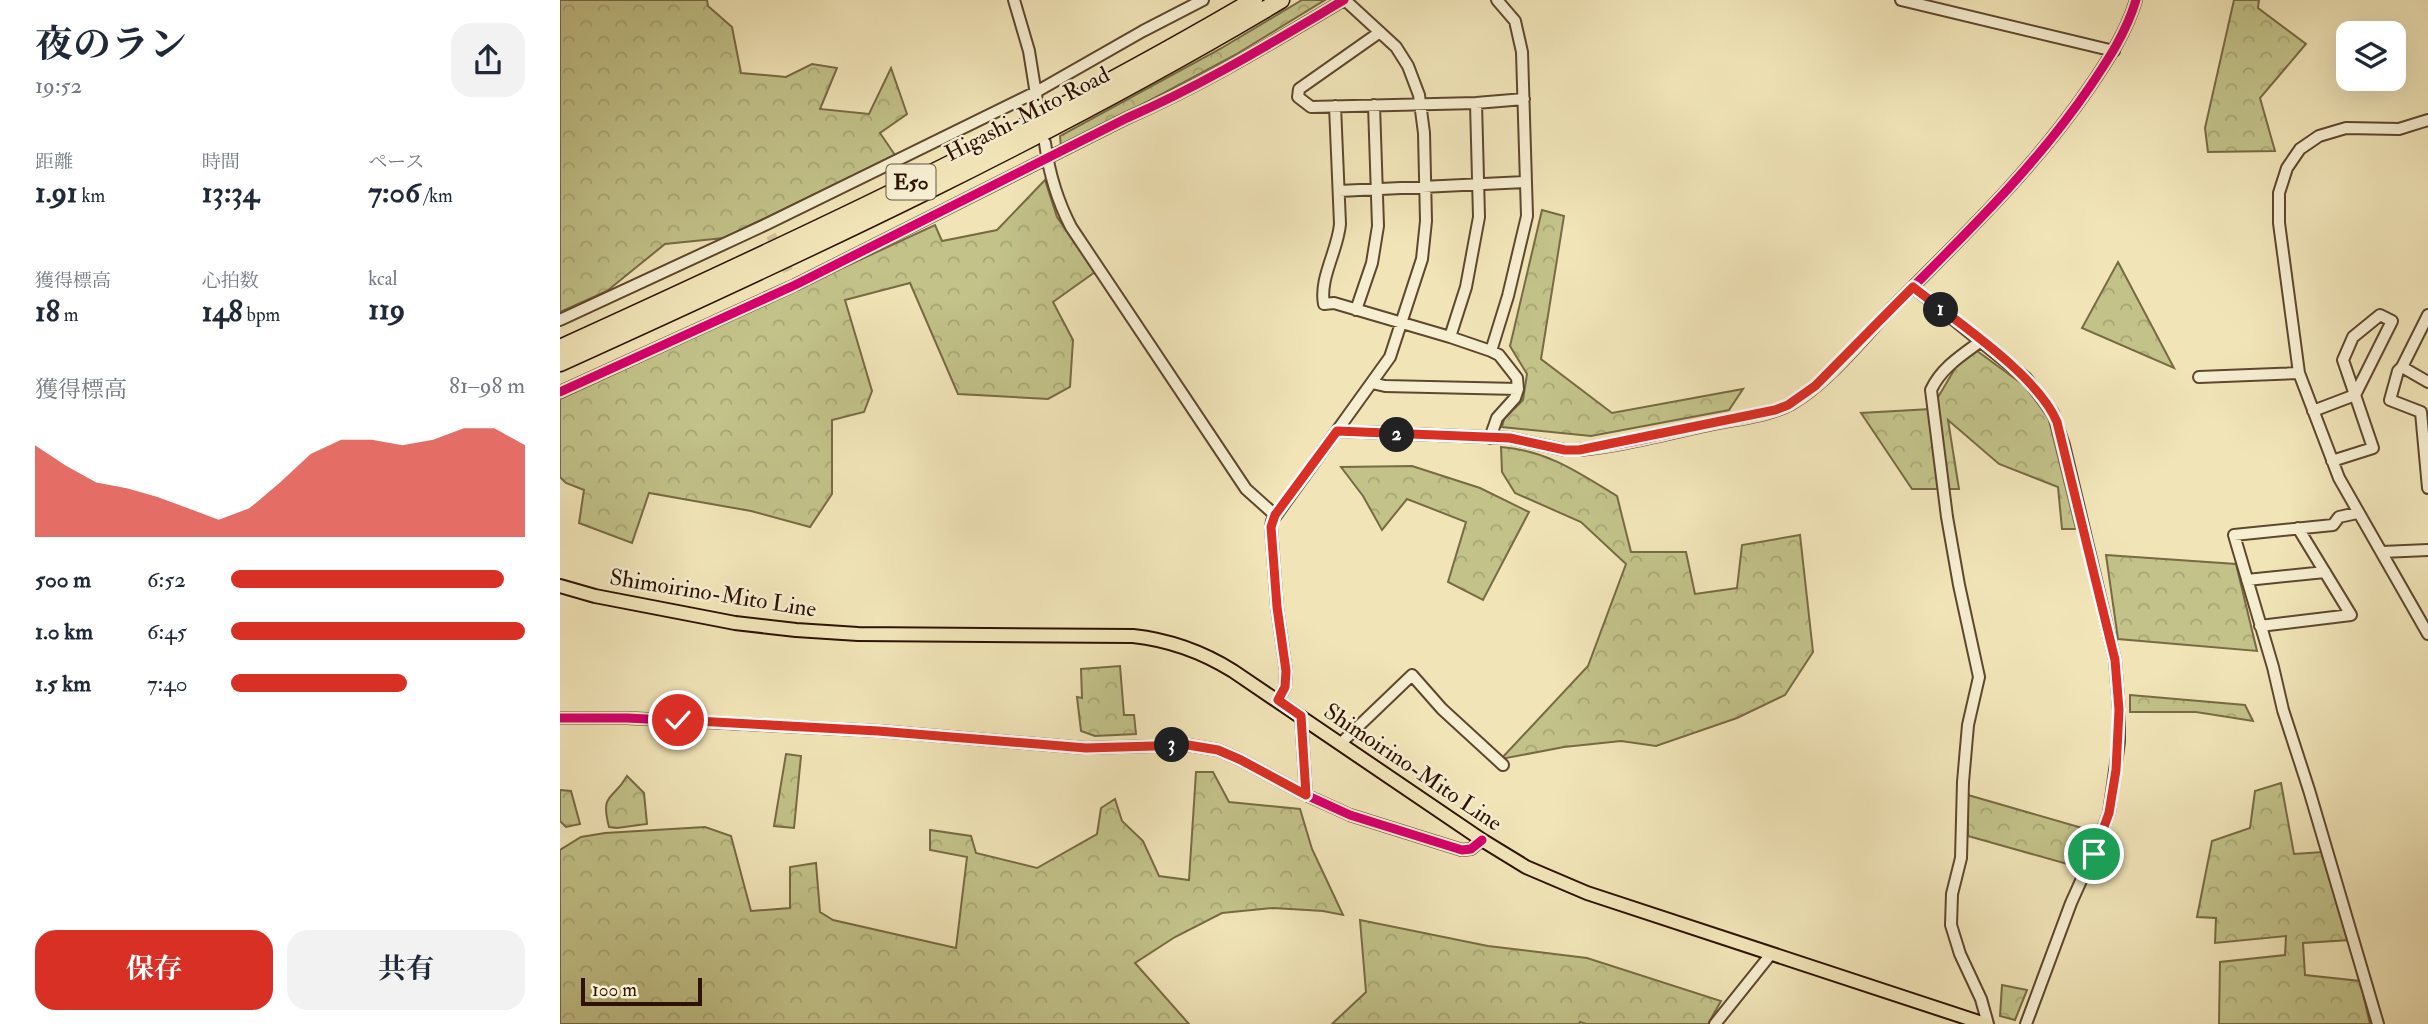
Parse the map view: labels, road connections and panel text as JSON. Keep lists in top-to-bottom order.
{
  "streets": {
    "highway": ["Higashi-Mito Road", "E50"],
    "main road": ["Shimoirino-Mito Line"]
  },
  "scale_bar": "100 m",
  "page": {
    "heading": ["夜のラン", "19:52"],
    "stats": [
      ["距離", "1.91 km"],
      ["時間", "13:34"],
      ["ペース", "7:06 /km"],
      ["獲得標高", "18 m"],
      ["心拍数", "148 bpm"],
      ["kcal", "119"]
    ],
    "pins": ["1", "2", "3"],
    "chart": ["獲得標高", "81–98 m"],
    "list": [
      {
        "name": "500 m",
        "note": "6:52"
      },
      {
        "name": "1.0 km",
        "note": "6:45"
      },
      {
        "name": "1.5 km",
        "note": "7:40"
      }
    ],
    "buttons": ["保存", "共有"],
    "scale": "100 m"
  }
}
